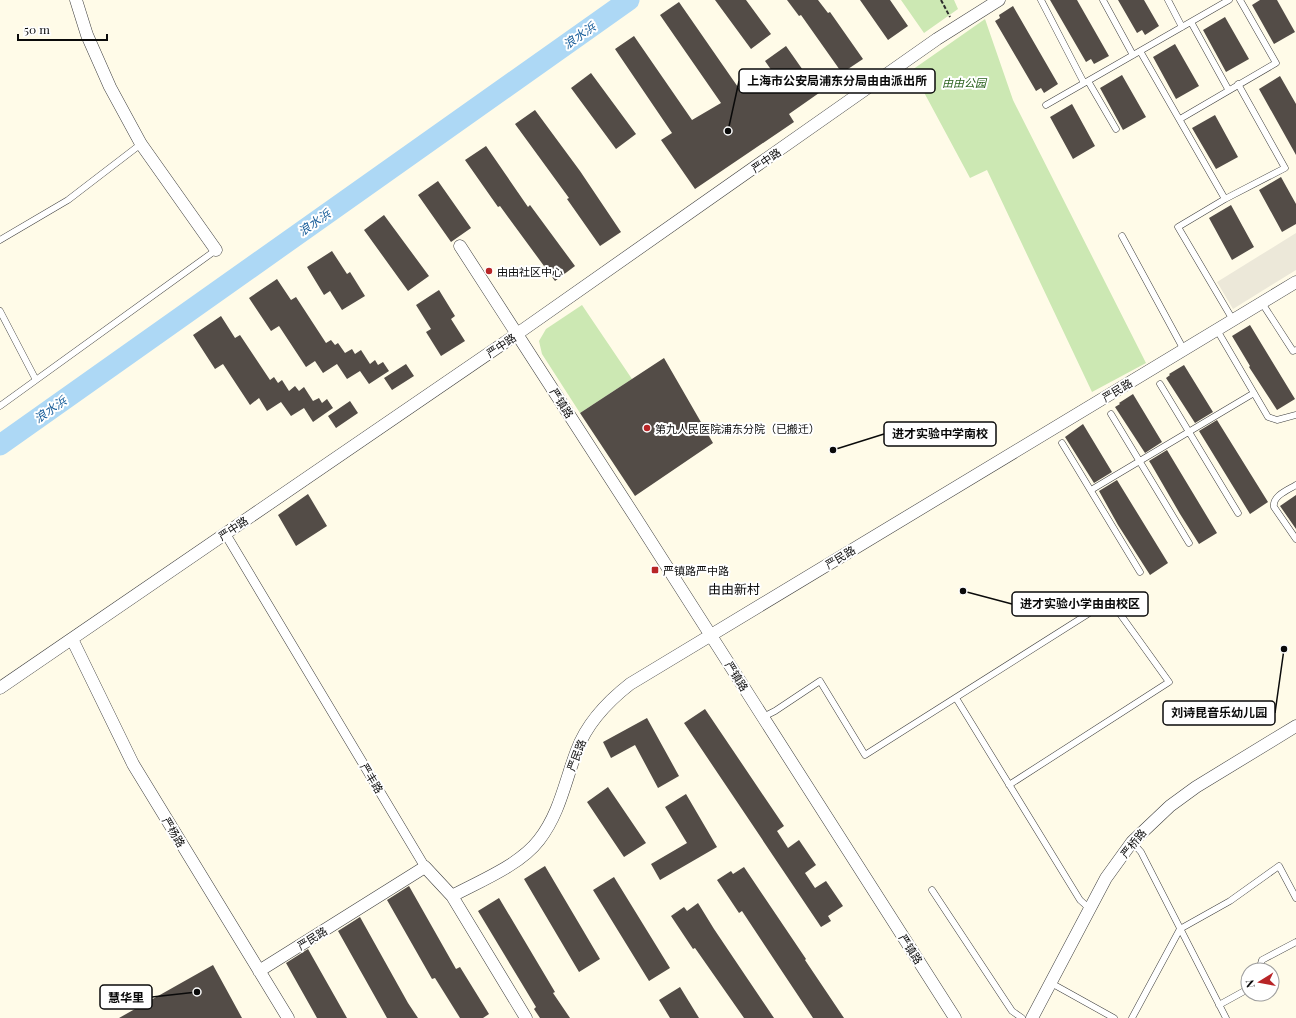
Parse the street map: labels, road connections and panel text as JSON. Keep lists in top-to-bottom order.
{
  "streets": {
    "street": [
      "严中路",
      "严民路",
      "严镇路",
      "严丰路",
      "严杨路",
      "严桥路"
    ]
  },
  "crossings": [
    ["严中路", "严镇路"],
    ["严中路", "严丰路"],
    ["严中路", "严杨路"],
    ["严民路", "严镇路"],
    ["严民路", "严丰路"],
    ["严民路", "严杨路"]
  ],
  "districts": ["由由新村"],
  "water": ["浪水浜"],
  "parks": ["由由公园"],
  "places": {
    "other": [
      "上海市公安局浦东分局由由派出所",
      "由由社区中心",
      "第九人民医院浦东分院（已搬迁）",
      "进才实验中学南校",
      "进才实验小学由由校区",
      "刘诗昆音乐幼儿园",
      "慧华里"
    ],
    "transit": ["严镇路严中路"]
  },
  "scale_bar": "50 m",
  "north": "left"
}
